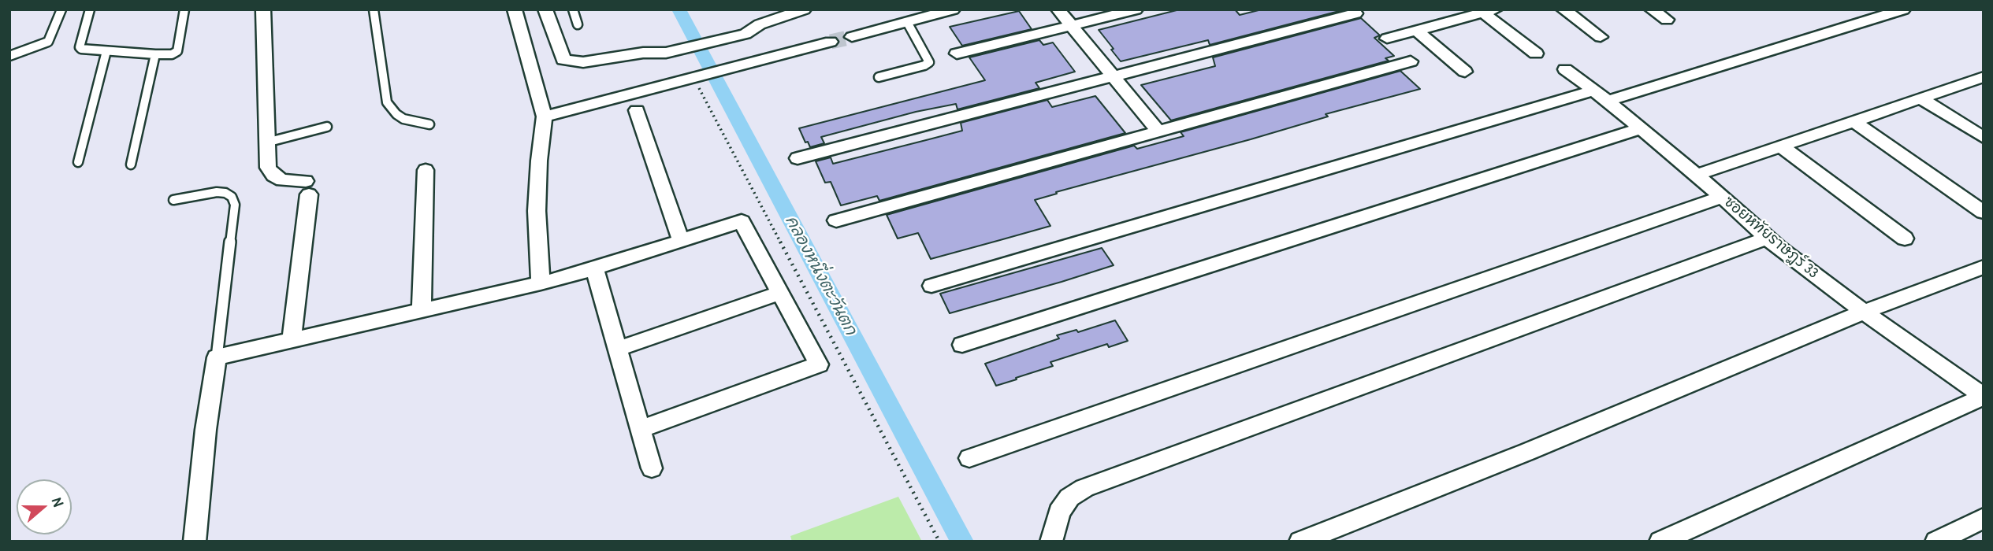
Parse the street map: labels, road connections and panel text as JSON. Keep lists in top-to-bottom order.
{
  "streets": {
    "street": ["ซอยหทัยราษฎร์ 33"]
  },
  "water": ["คลองหนึ่งตะวันตก"],
  "north": "right"
}
